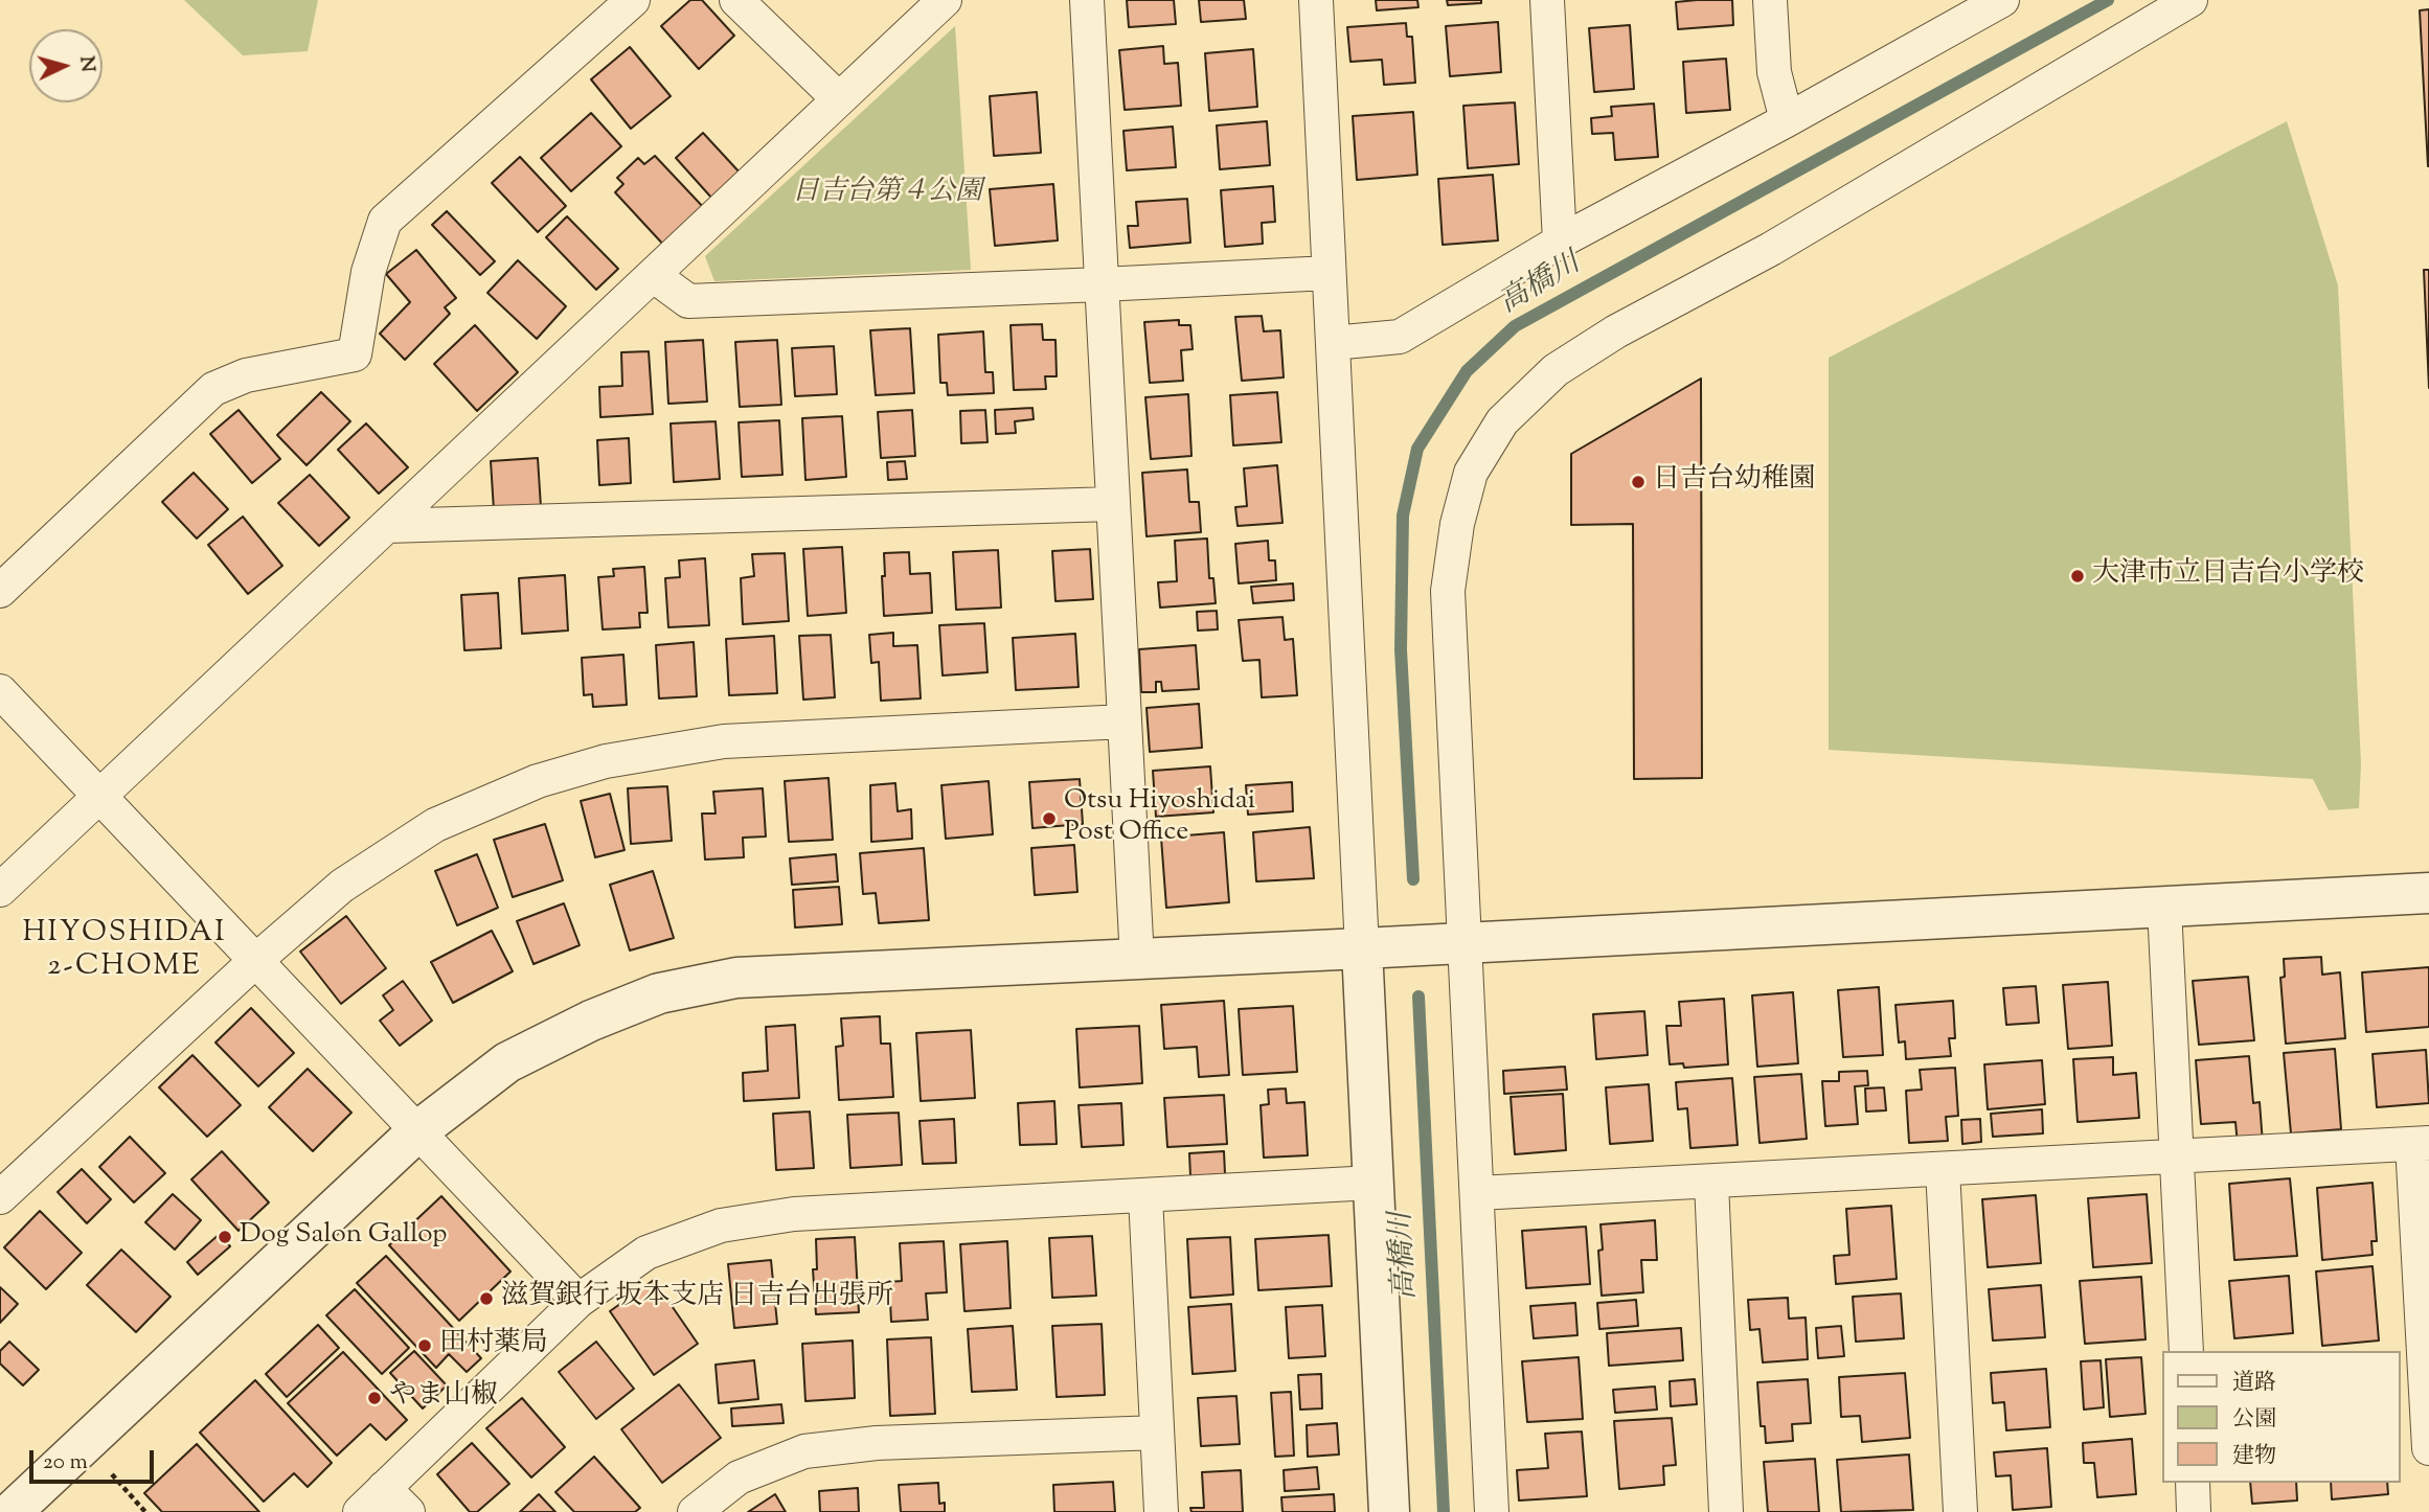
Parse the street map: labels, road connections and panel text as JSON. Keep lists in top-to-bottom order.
{
  "districts": ["HIYOSHIDAI 2-CHOME"],
  "water": ["高橋川"],
  "parks": ["日吉台第４公園"],
  "places": [
    "日吉台幼稚園",
    "大津市立日吉台小学校",
    "Otsu Hiyoshidai Post Office",
    "Dog Salon Gallop",
    "滋賀銀行 坂本支店 日吉台出張所",
    "田村薬局",
    "やま山椒"
  ],
  "legend": ["道路", "公園", "建物"],
  "scale_bar": "20 m",
  "north": "right"
}
